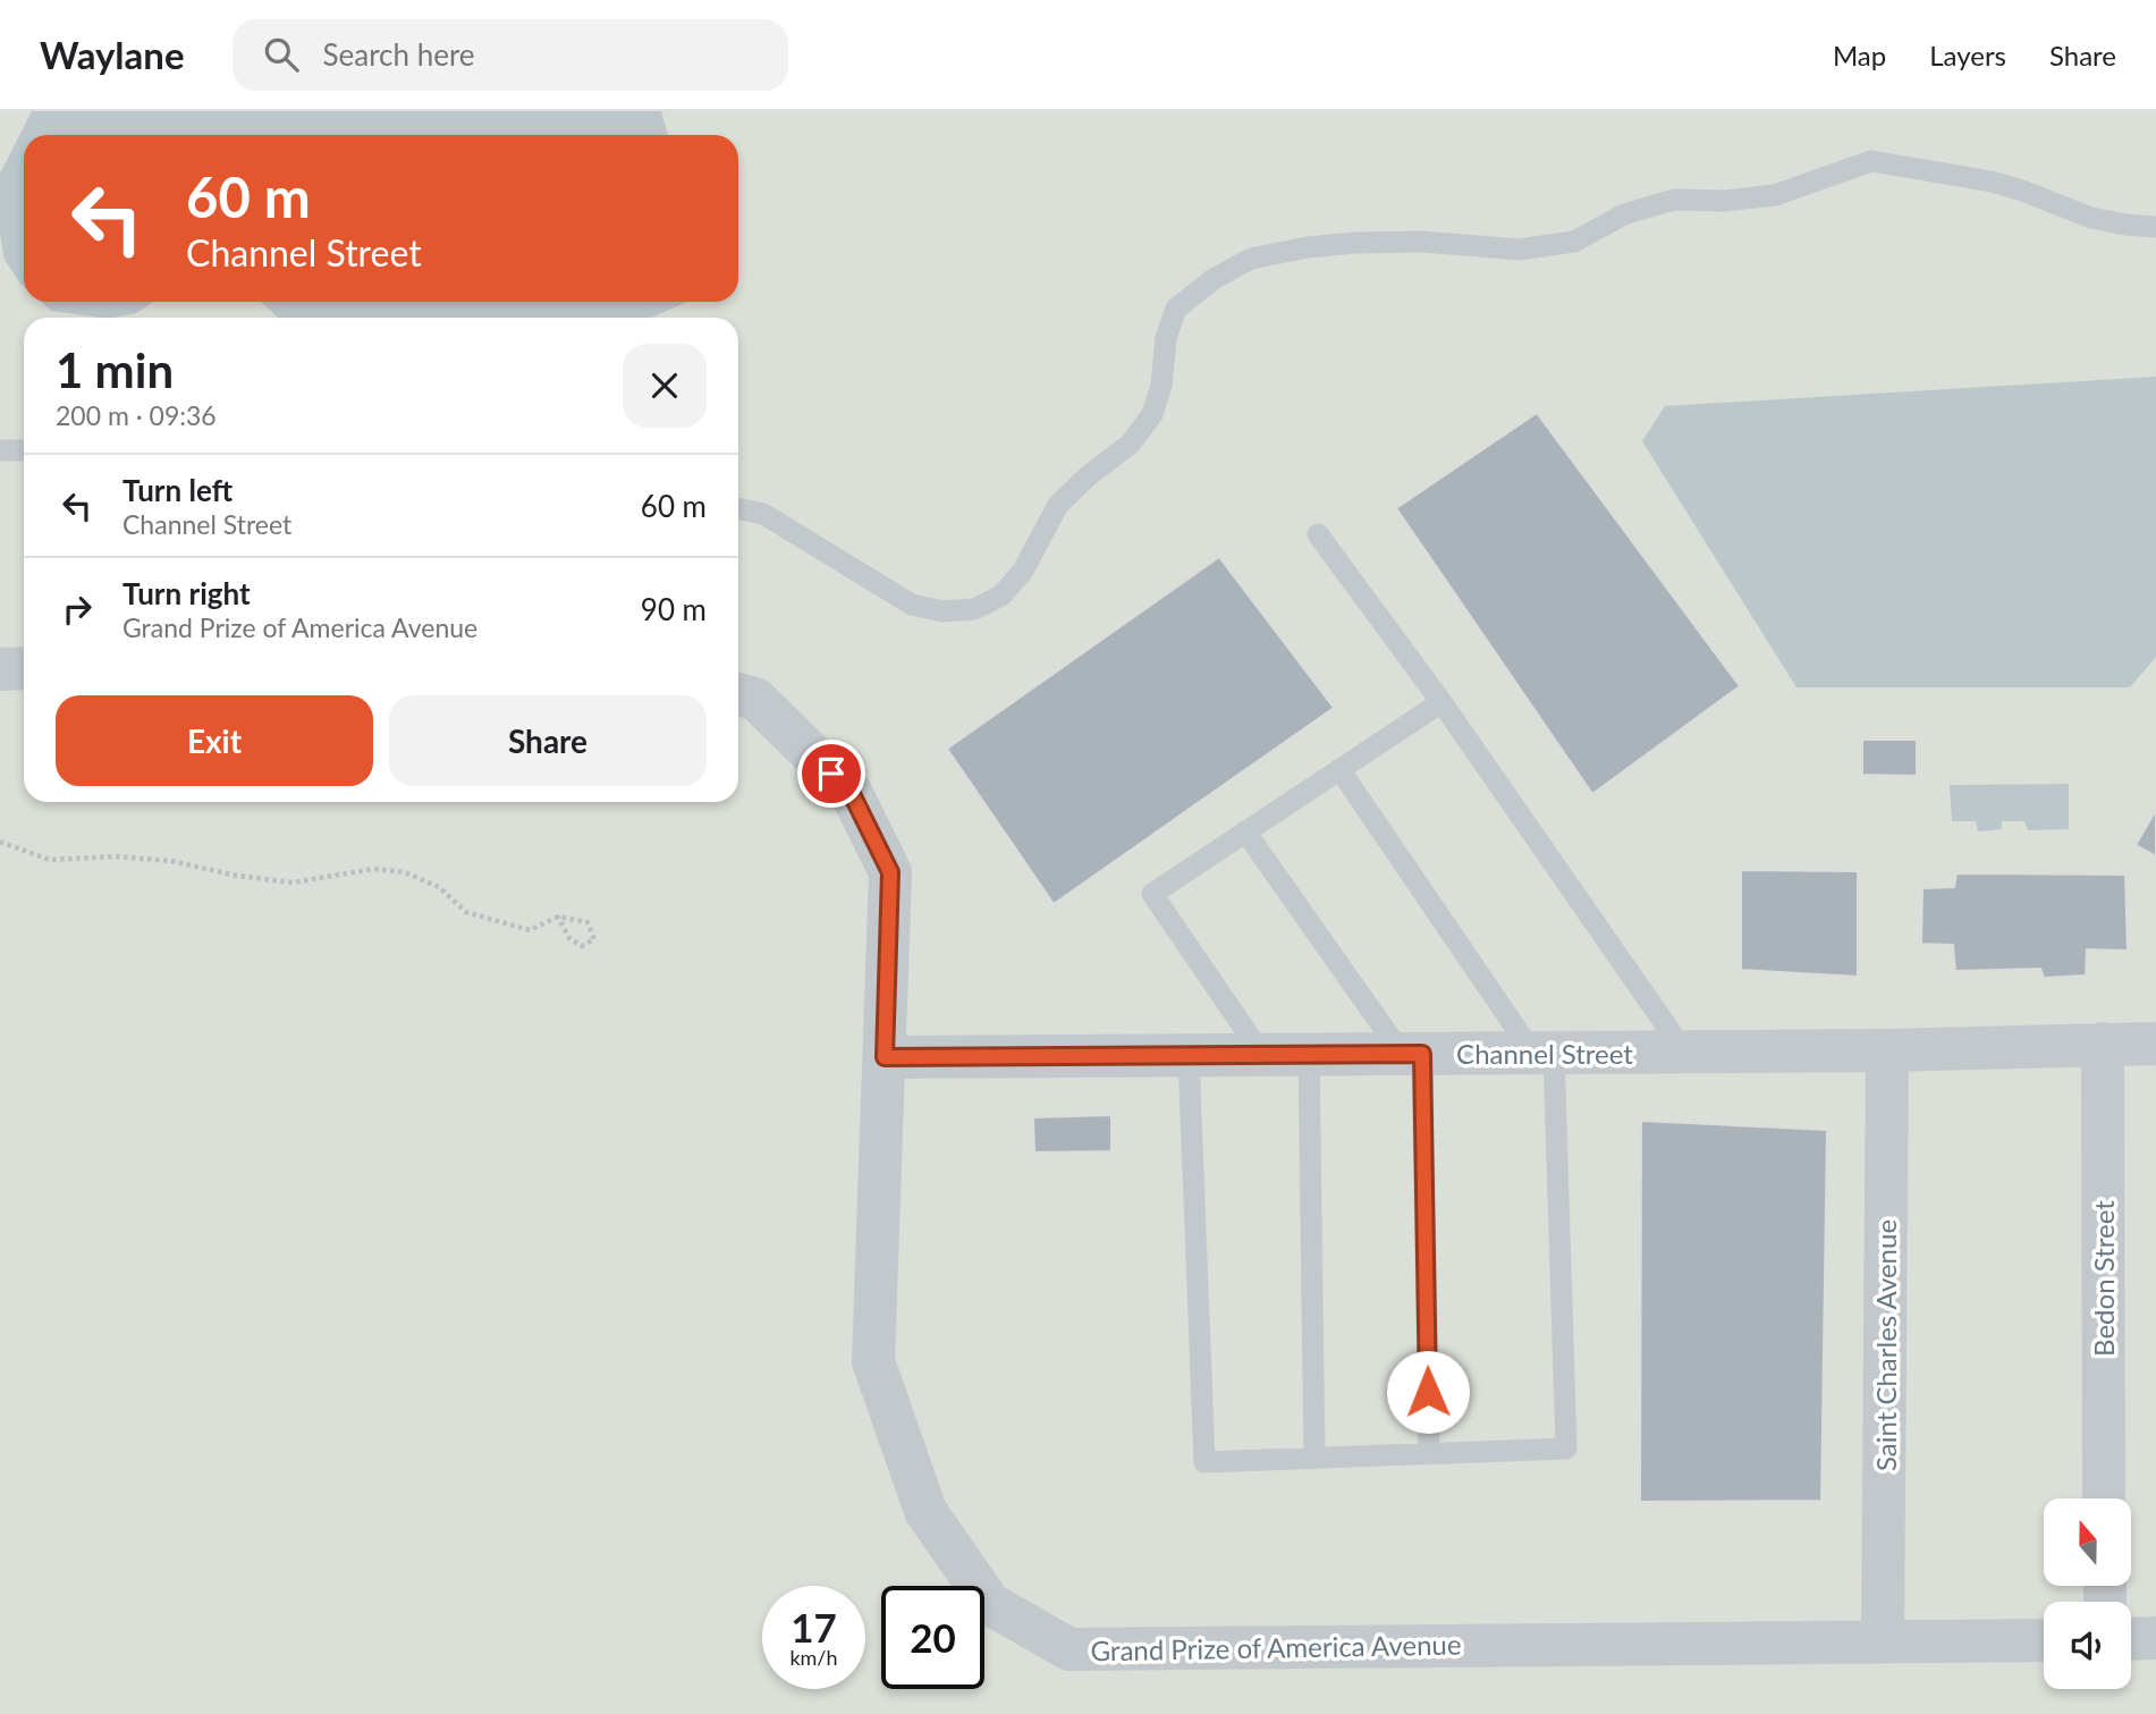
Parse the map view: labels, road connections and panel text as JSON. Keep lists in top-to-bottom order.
{
  "streets": {
    "street": [
      "Channel Street",
      "Bedon Street",
      "Saint Charles Avenue",
      "Grand Prize of America Avenue"
    ]
  },
  "crossings": [
    ["Channel Street", "Bedon Street"],
    ["Channel Street", "Saint Charles Avenue"],
    ["Channel Street", "Grand Prize of America Avenue"],
    ["Saint Charles Avenue", "Grand Prize of America Avenue"]
  ],
  "north": "top",
  "page": {
    "header": "Waylane",
    "search": "Search here",
    "nav": ["Map", "Layers", "Share"],
    "turn": ["60 m", "Channel Street"],
    "heading": ["1 min", "200 m · 09:36"],
    "list": [
      {
        "name": "Turn left",
        "note": "Channel Street",
        "value": "60 m"
      },
      {
        "name": "Turn right",
        "note": "Grand Prize of America Avenue",
        "value": "90 m"
      }
    ],
    "buttons": ["Exit", "Share"],
    "speed": "17 km/h",
    "limit": "20"
  }
}
